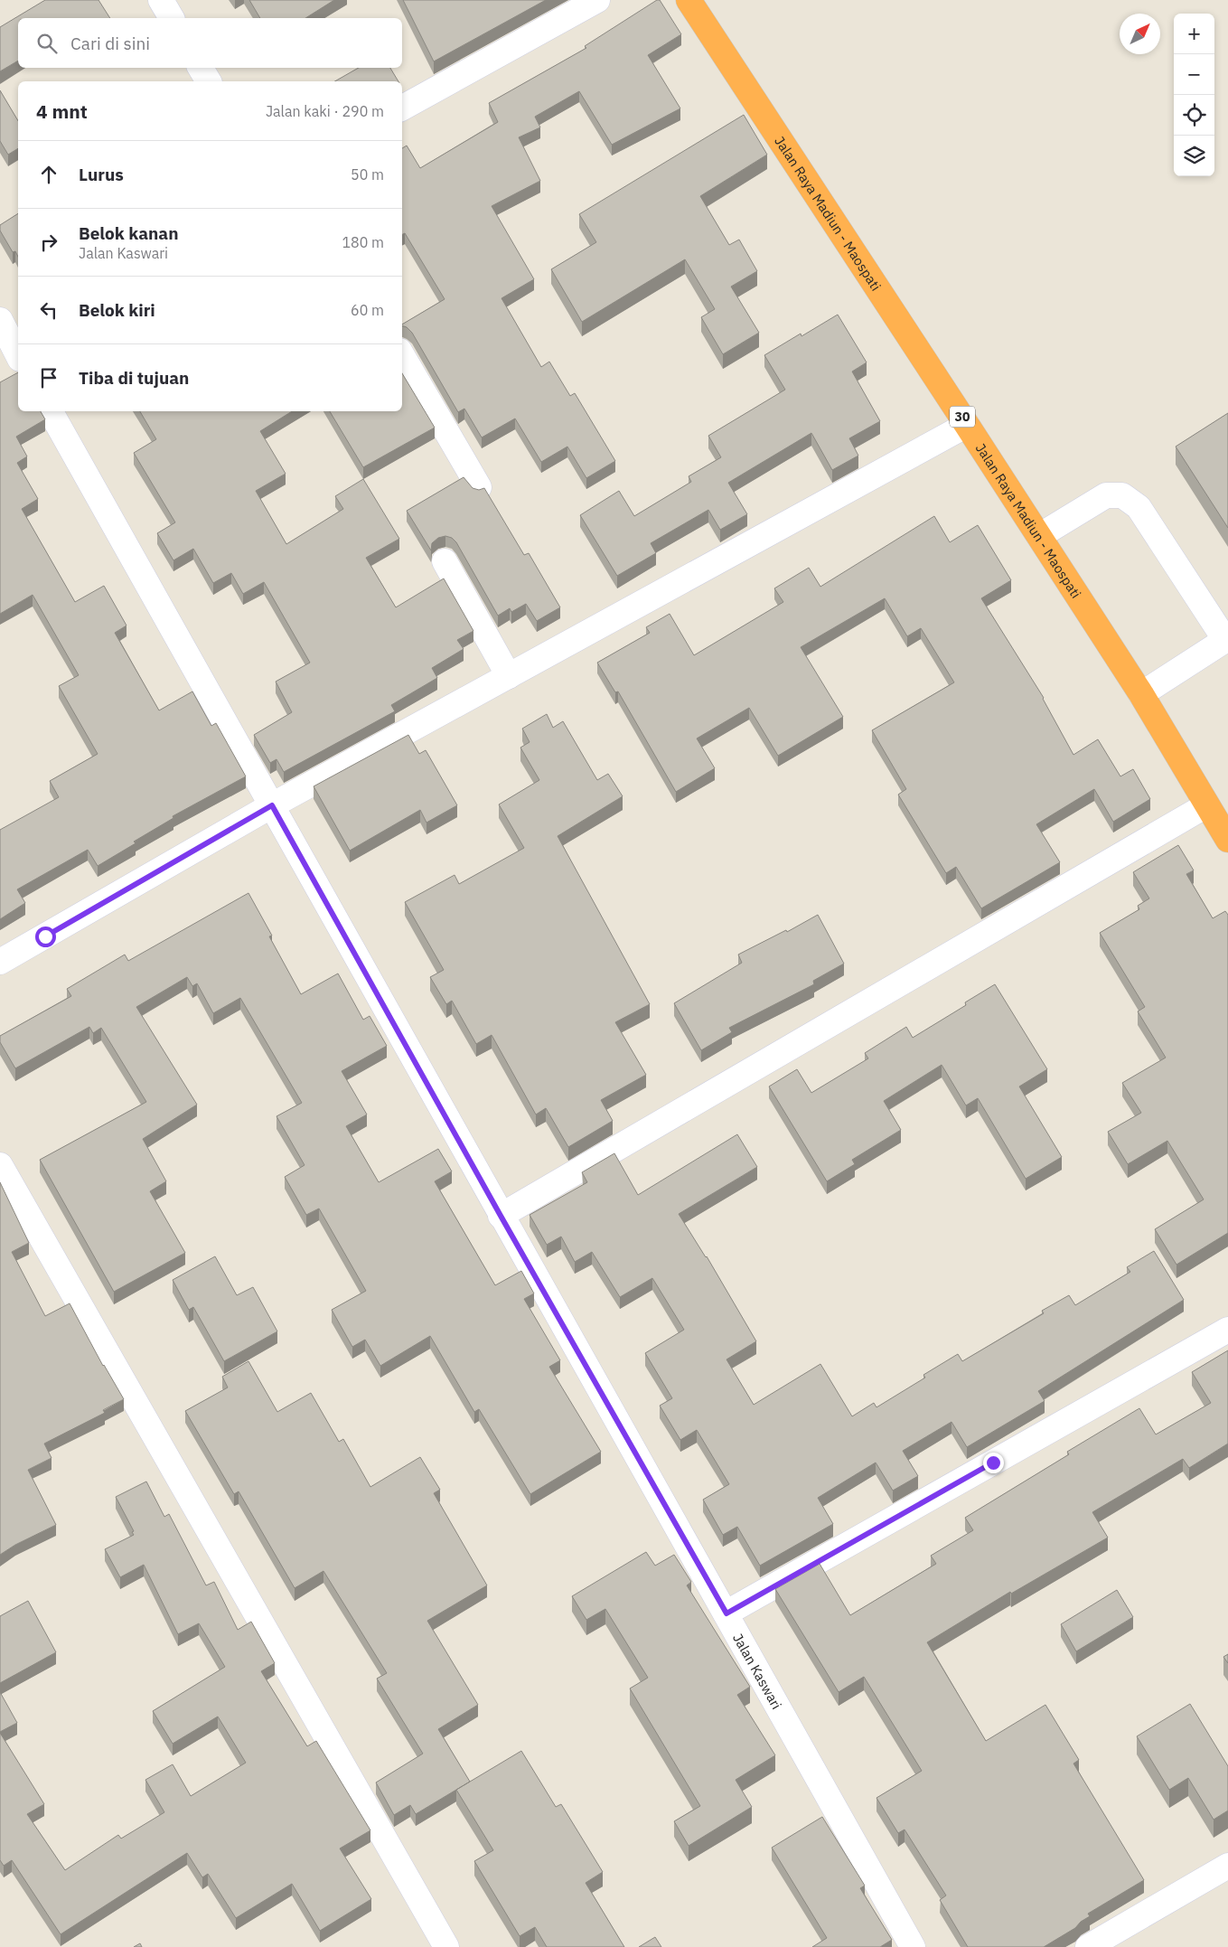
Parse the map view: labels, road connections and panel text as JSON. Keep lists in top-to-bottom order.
{
  "streets": {
    "highway": ["Jalan Raya Madiun - Maospati", "30"],
    "street": ["Jalan Kaswari"]
  },
  "north": "top right",
  "page": {
    "map_buttons": ["+", "−"],
    "search": "Cari di sini",
    "heading": ["4 mnt", "Jalan kaki · 290 m"],
    "list": [
      ["Lurus", "50 m"],
      ["Belok kanan", "Jalan Kaswari", "180 m"],
      ["Belok kiri", "60 m"],
      "Tiba di tujuan"
    ]
  }
}
